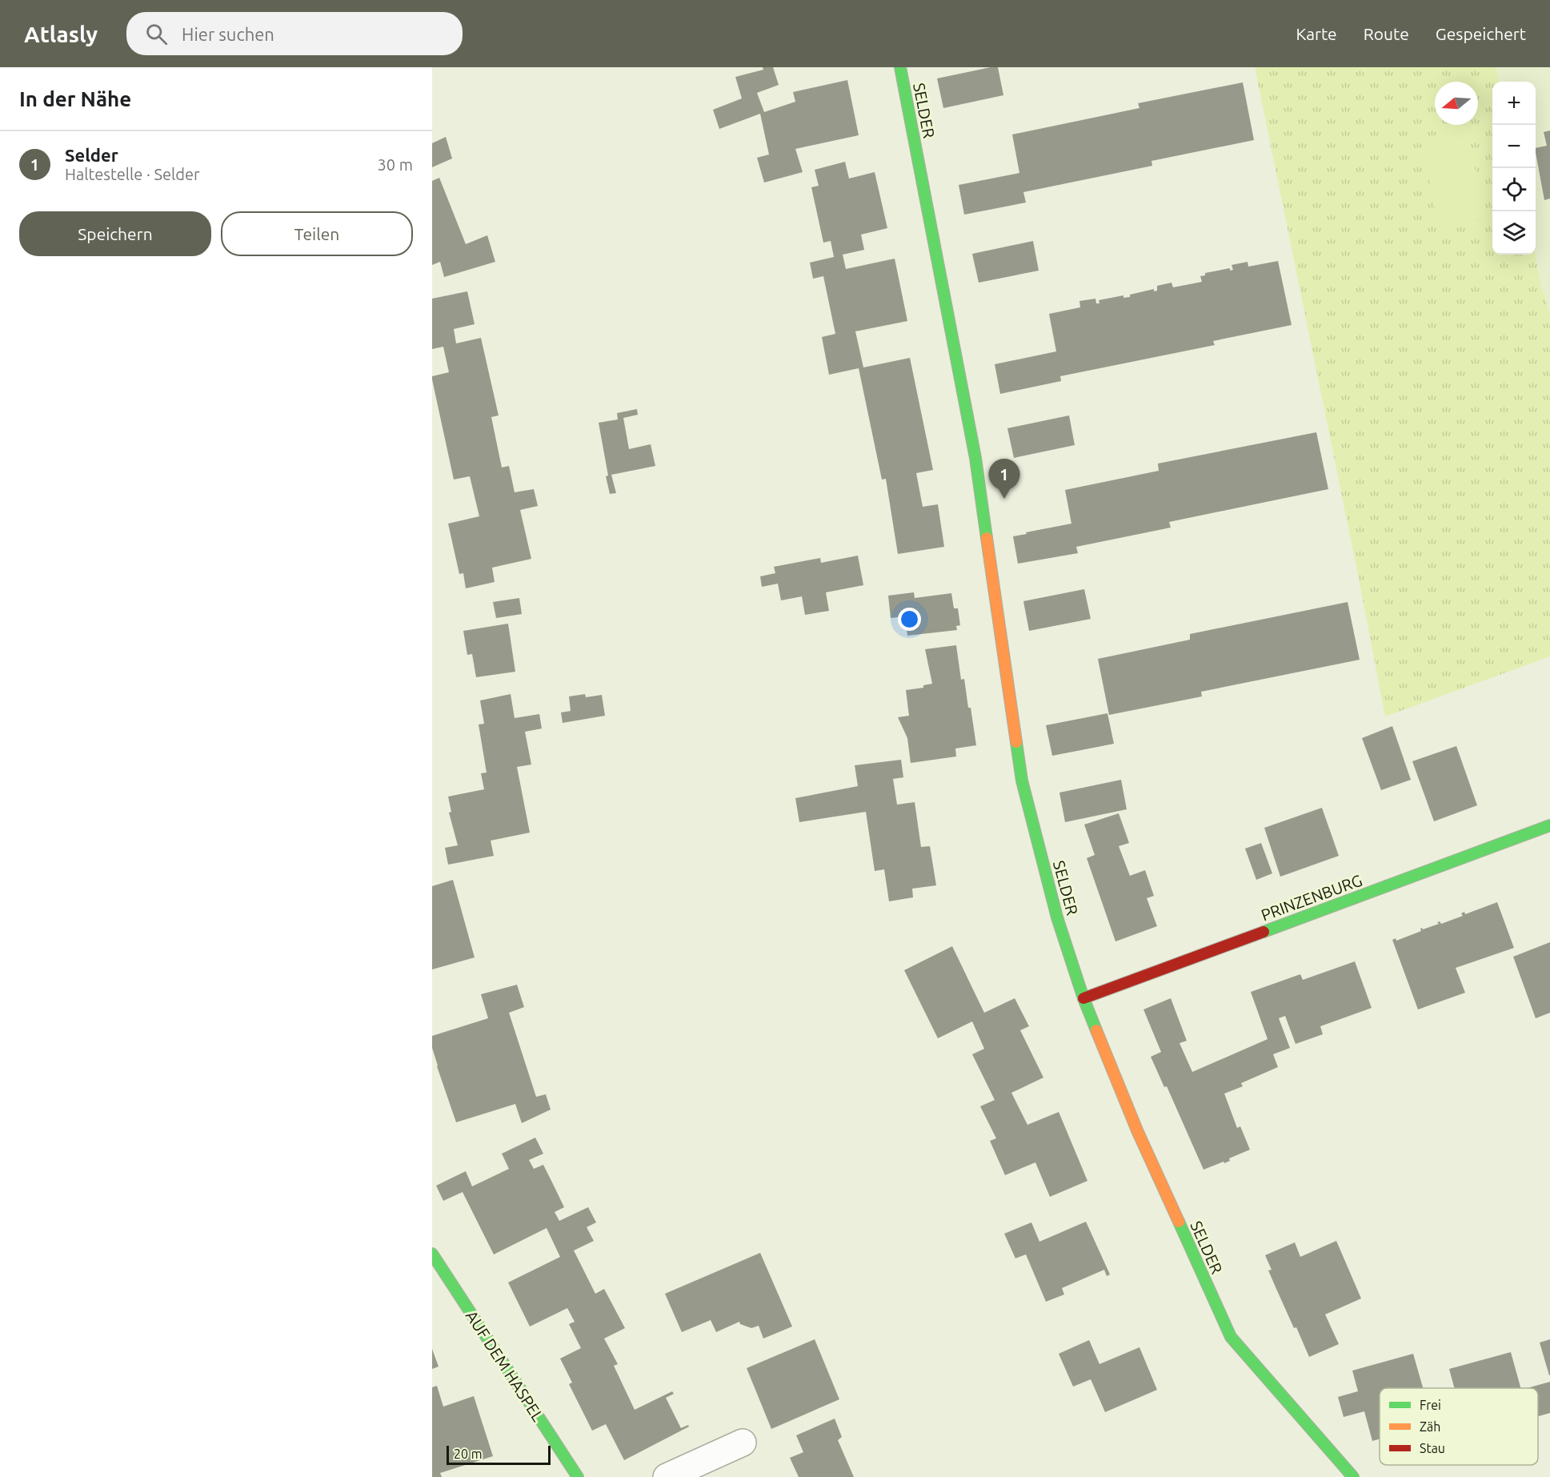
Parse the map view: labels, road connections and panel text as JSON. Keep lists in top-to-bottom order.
{
  "streets": {
    "street": ["SELDER", "PRINZENBURG", "AUF DEM HASPEL"]
  },
  "crossings": [
    ["SELDER", "PRINZENBURG"]
  ],
  "legend": ["Frei", "Zäh", "Stau"],
  "scale_bar": "20 m",
  "north": "left",
  "page": {
    "header": "Atlasly",
    "search": "Hier suchen",
    "nav": ["Karte", "Route", "Gespeichert"],
    "heading": "In der Nähe",
    "map_buttons": ["+", "−"],
    "list": [
      {
        "mark": "1",
        "name": "Selder",
        "note": "Haltestelle · Selder",
        "value": "30 m"
      }
    ],
    "buttons": ["Speichern", "Teilen"],
    "pins": "1",
    "scale": "20 m"
  }
}
